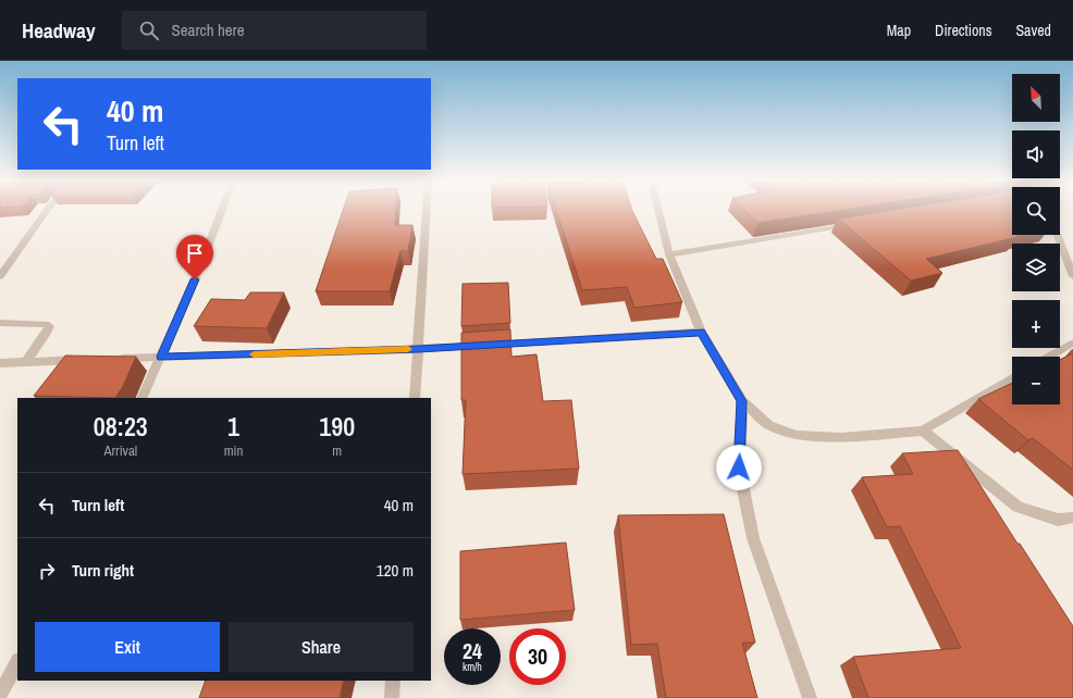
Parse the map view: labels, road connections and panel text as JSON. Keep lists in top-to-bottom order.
{
  "north": "top left",
  "page": {
    "header": "Headway",
    "search": "Search here",
    "nav": ["Map", "Directions", "Saved"],
    "map_buttons": ["+", "−"],
    "turn": ["40 m", "Turn left"],
    "eta": [
      "08:23",
      "Arrival",
      "1",
      "min",
      "190",
      "m"
    ],
    "list": [
      {
        "name": "Turn left",
        "value": "40 m"
      },
      {
        "name": "Turn right",
        "value": "120 m"
      }
    ],
    "buttons": ["Exit", "Share"],
    "speed": "24 km/h",
    "limit": "30"
  }
}
